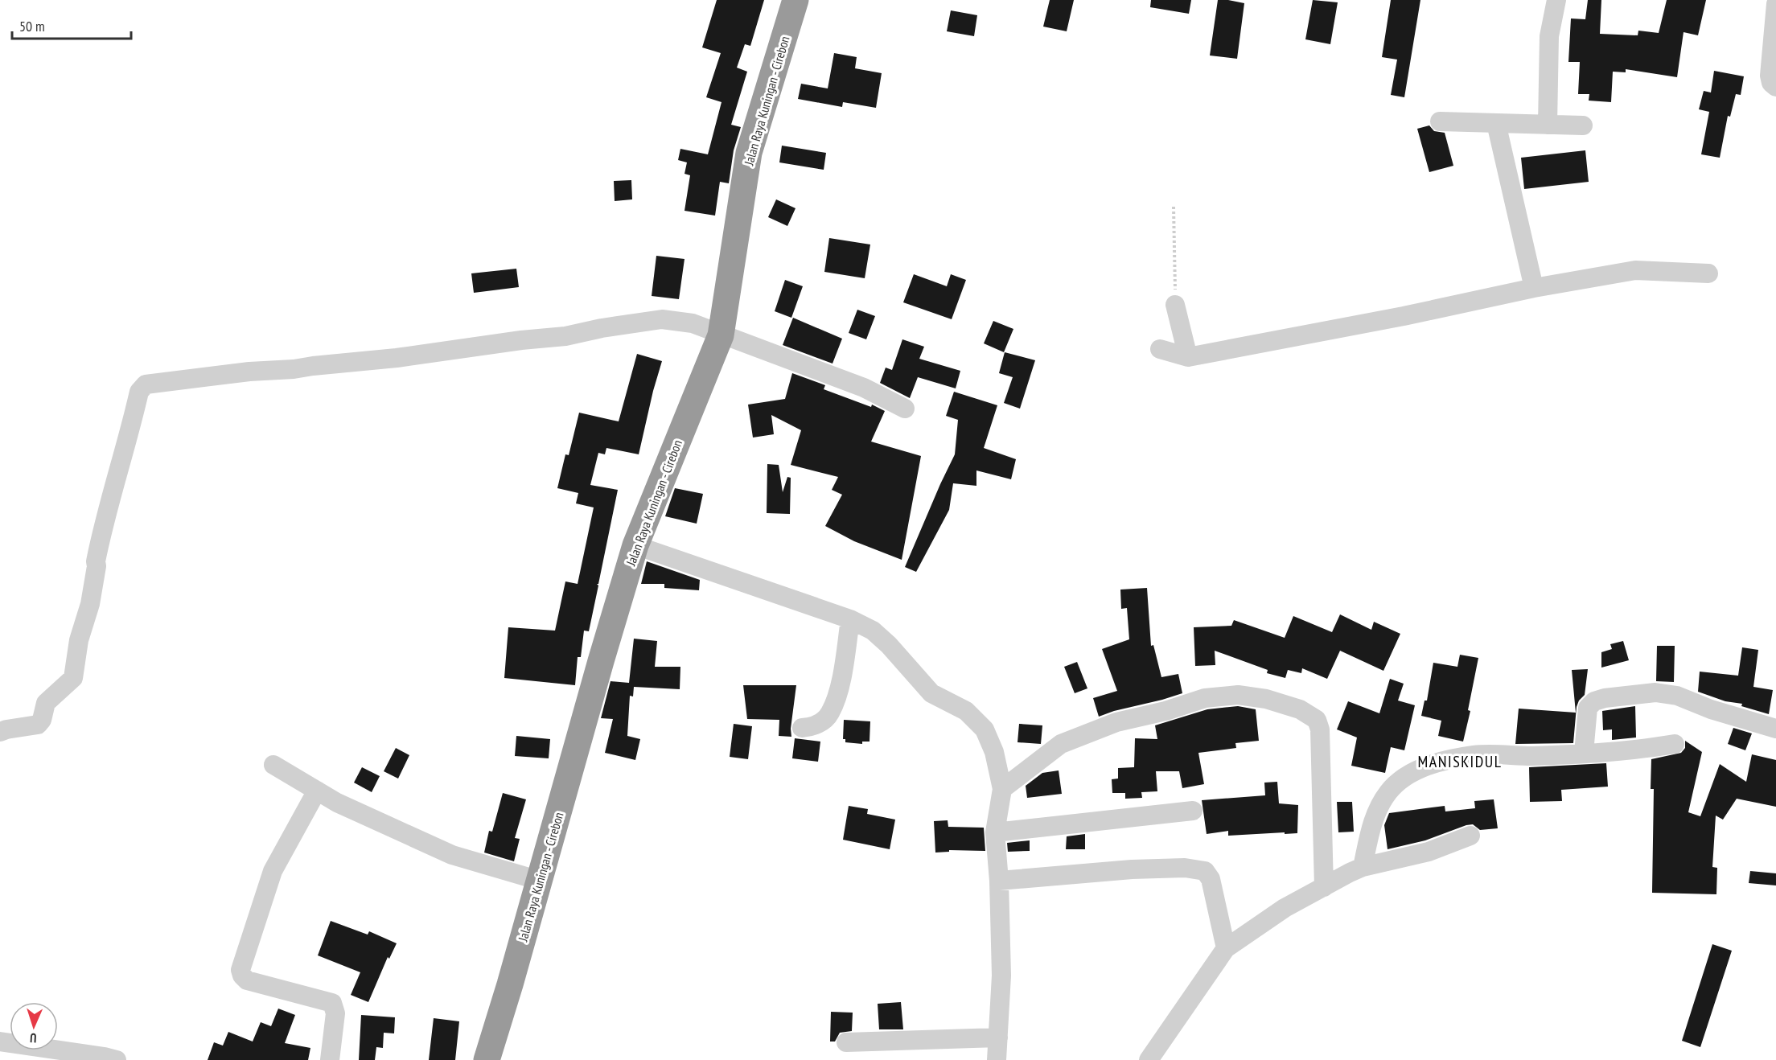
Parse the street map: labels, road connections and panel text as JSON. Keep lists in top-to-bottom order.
{
  "streets": {
    "highway": ["Jalan Raya Kuningan - Cirebon"]
  },
  "districts": ["MANISKIDUL"],
  "scale_bar": "50 m",
  "north": "bottom"
}
